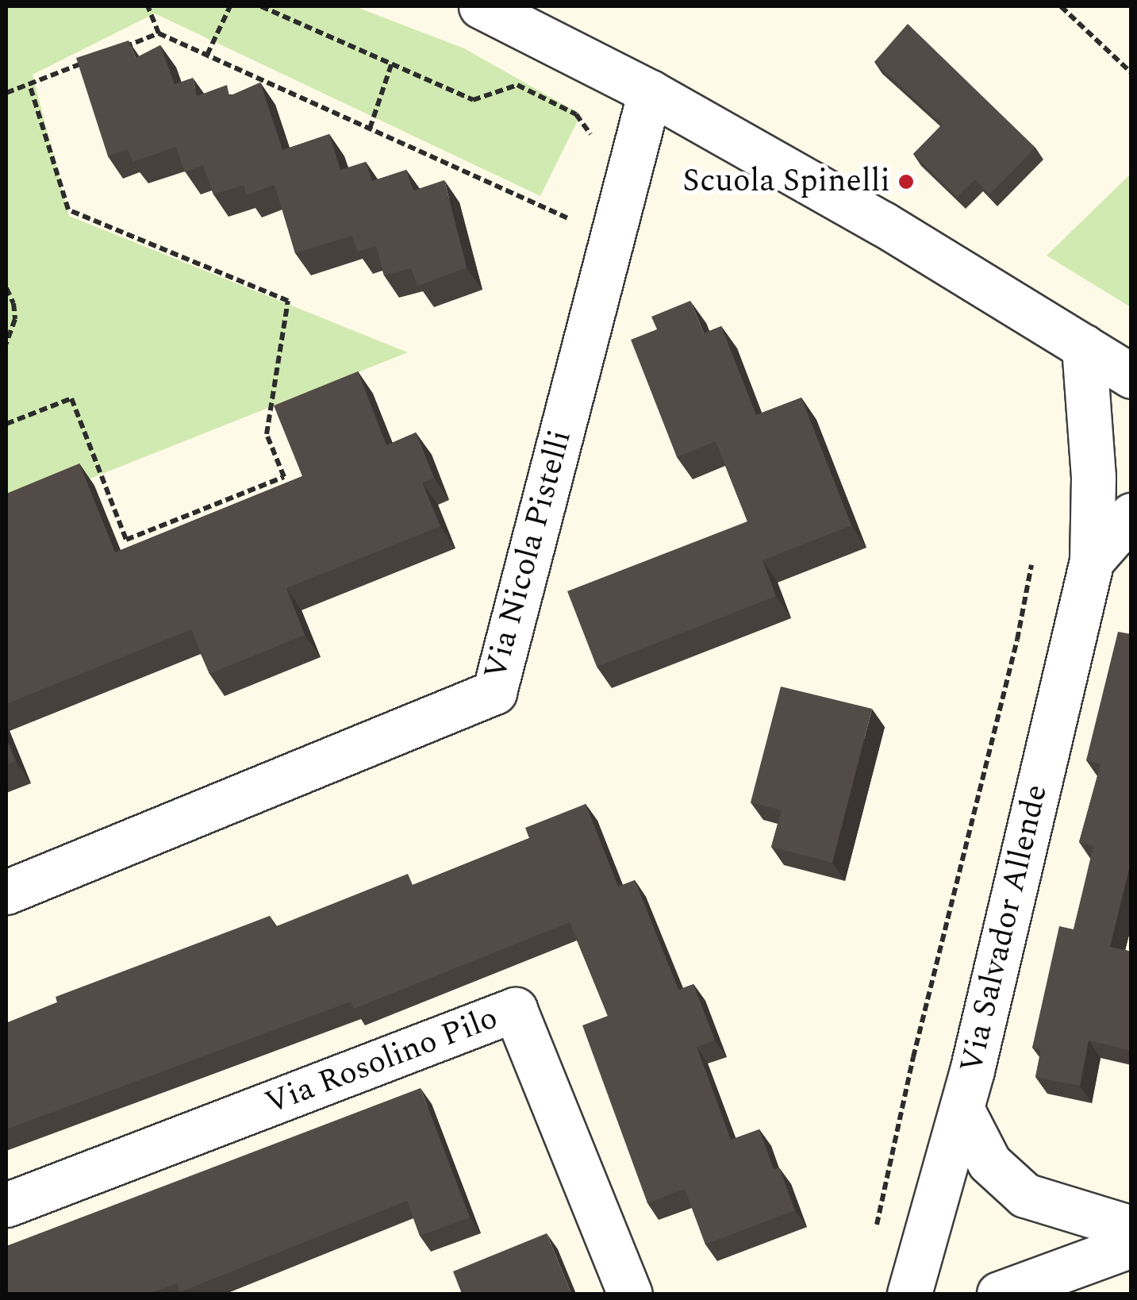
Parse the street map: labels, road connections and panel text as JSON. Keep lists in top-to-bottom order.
{
  "streets": {
    "street": ["Via Nicola Pistelli", "Via Salvador Allende", "Via Rosolino Pilo"]
  },
  "places": ["Scuola Spinelli"]
}
